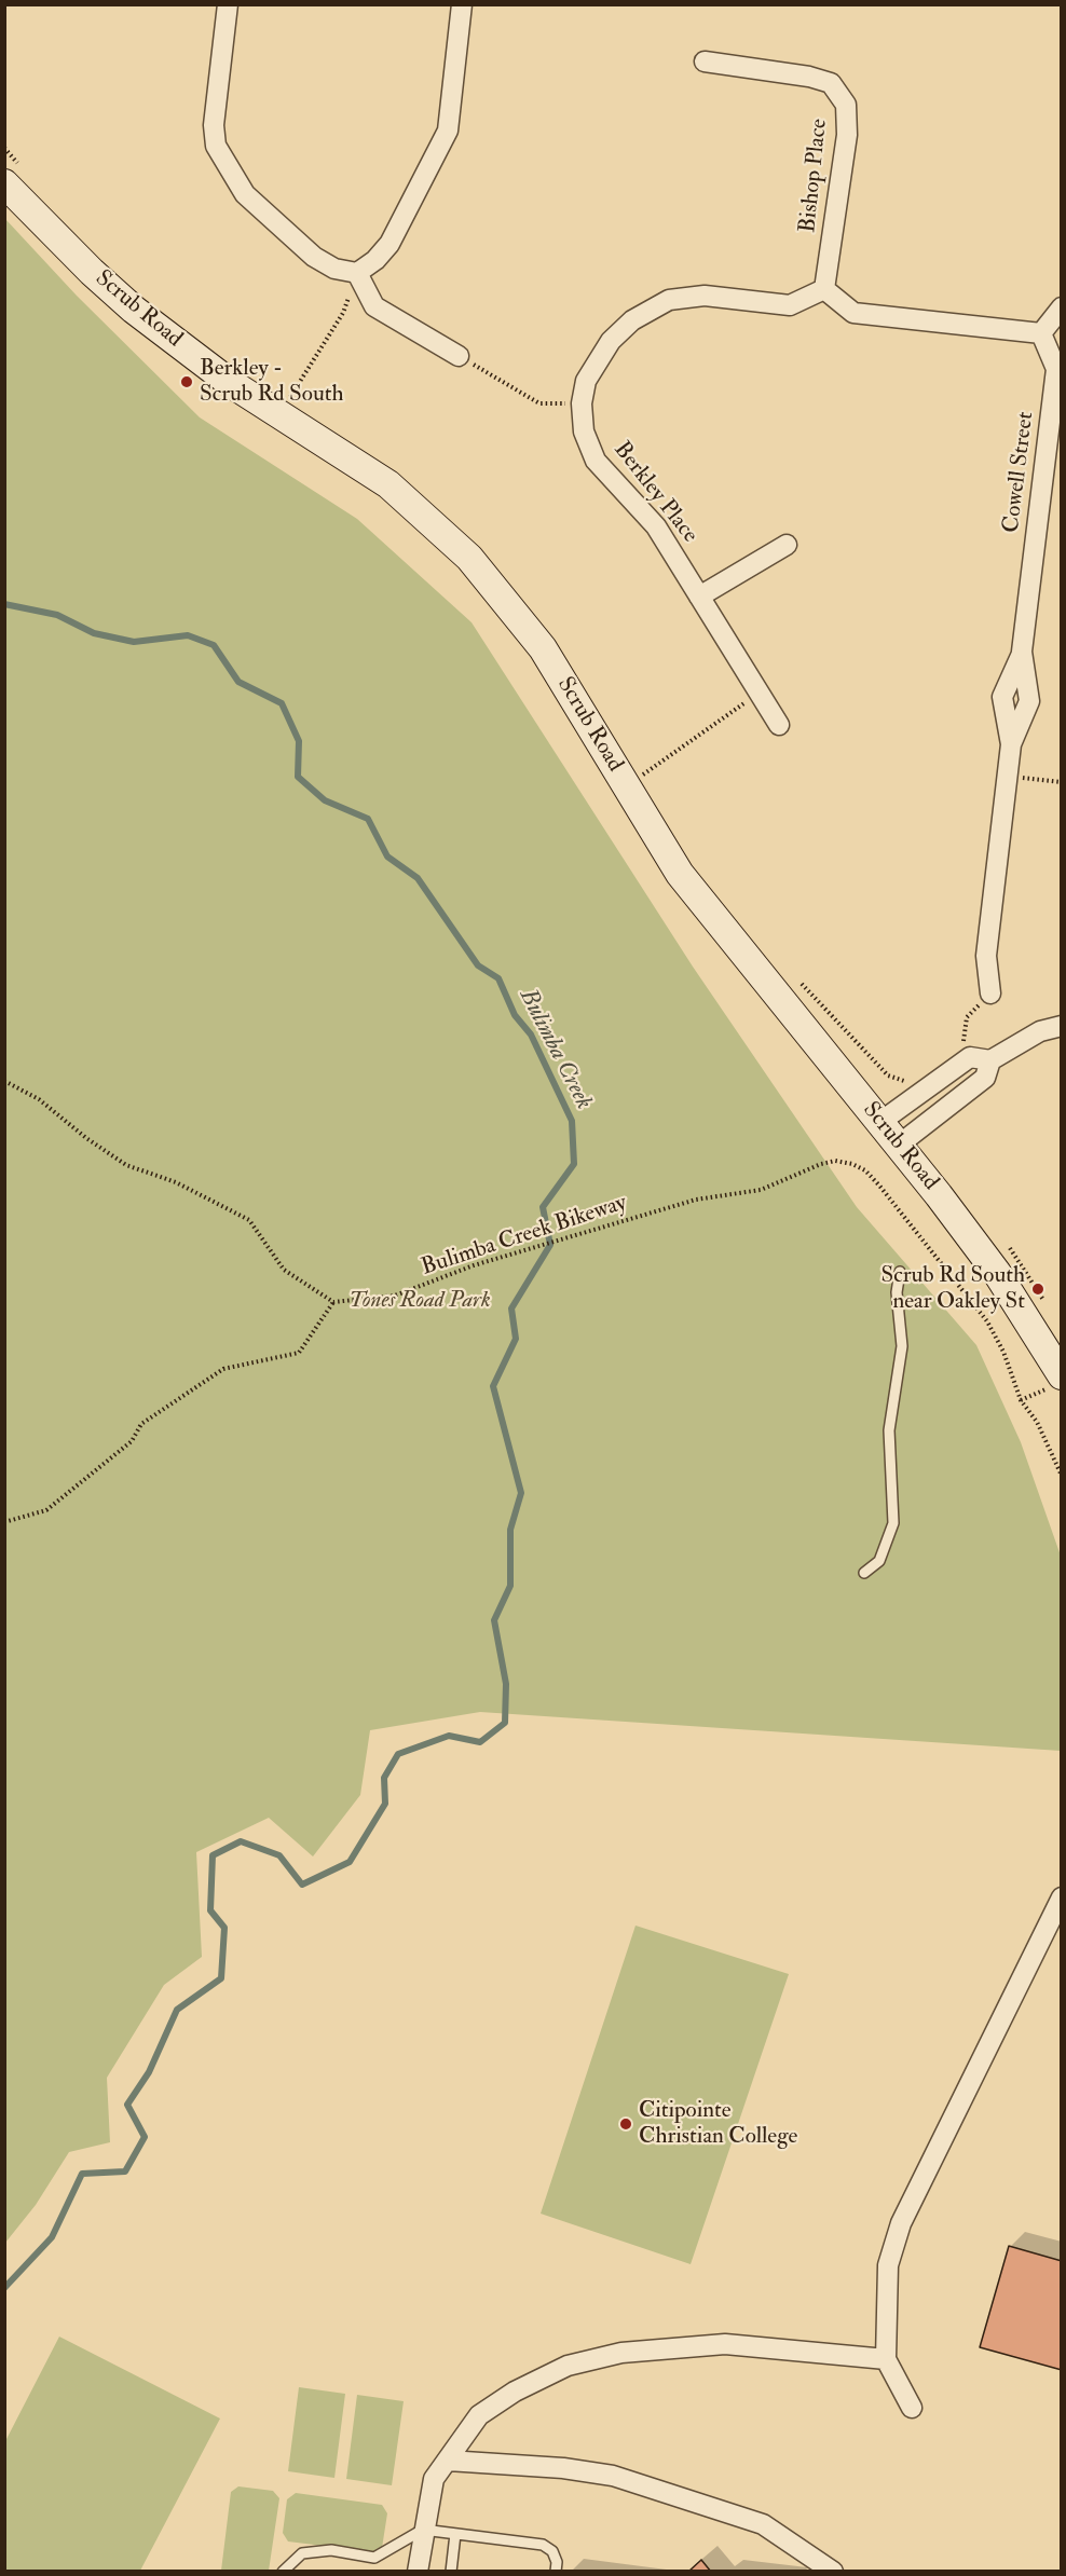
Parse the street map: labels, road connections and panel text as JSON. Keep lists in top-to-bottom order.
{
  "streets": {
    "street": [
      "Bishop Place",
      "Scrub Road",
      "Cowell Street",
      "Berkley Place"
    ],
    "path": ["Bulimba Creek Bikeway"]
  },
  "crossings": [
    ["Bishop Place", "Berkley Place"]
  ],
  "water": ["Bulimba Creek"],
  "parks": ["Tones Road Park"],
  "places": ["Berkley - Scrub Rd South", "Scrub Rd South near Oakley St", "Citipointe Christian College"]
}
